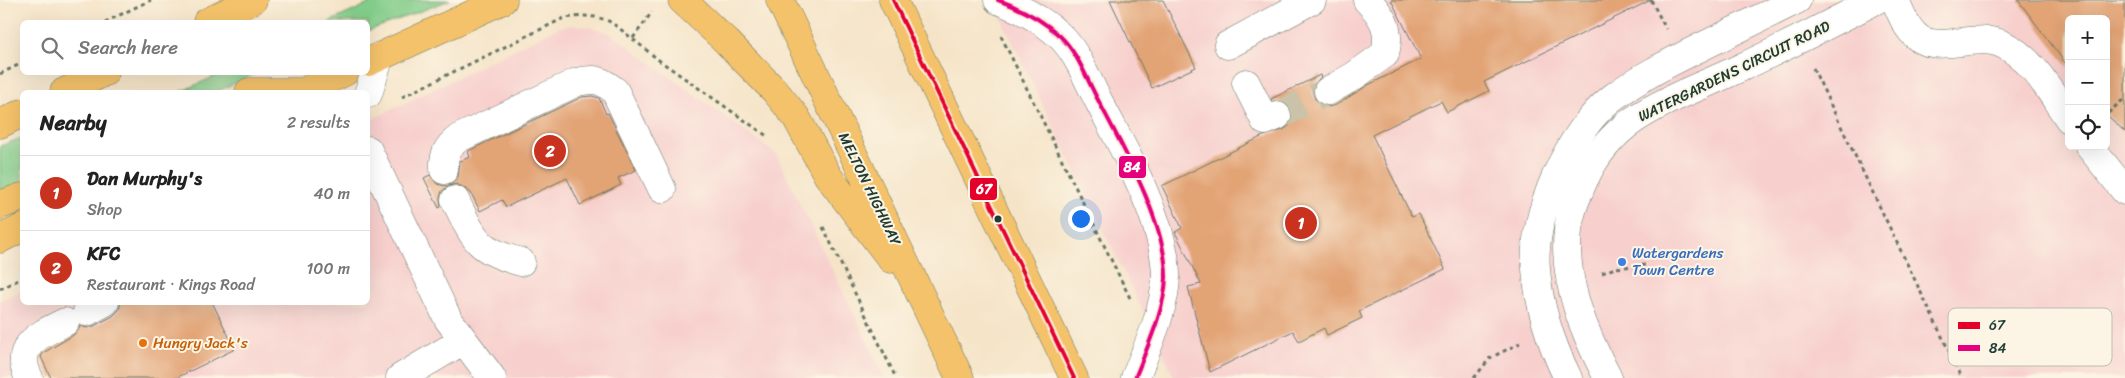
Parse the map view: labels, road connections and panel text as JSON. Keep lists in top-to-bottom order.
{
  "streets": {
    "main road": ["MELTON HIGHWAY"],
    "street": ["WATERGARDENS CIRCUIT ROAD"]
  },
  "places": ["Watergardens Town Centre", "Hungry Jack's"],
  "lines": ["transit line 67", "transit line 84"],
  "legend": ["67", "84"],
  "page": {
    "map_buttons": ["+", "−"],
    "search": "Search here",
    "heading": ["Nearby", "2 results"],
    "pins": ["2", "1"],
    "list": [
      {
        "mark": "1",
        "name": "Dan Murphy's",
        "note": "Shop",
        "value": "40 m"
      },
      {
        "mark": "2",
        "name": "KFC",
        "note": "Restaurant · Kings Road",
        "value": "100 m"
      }
    ]
  }
}
